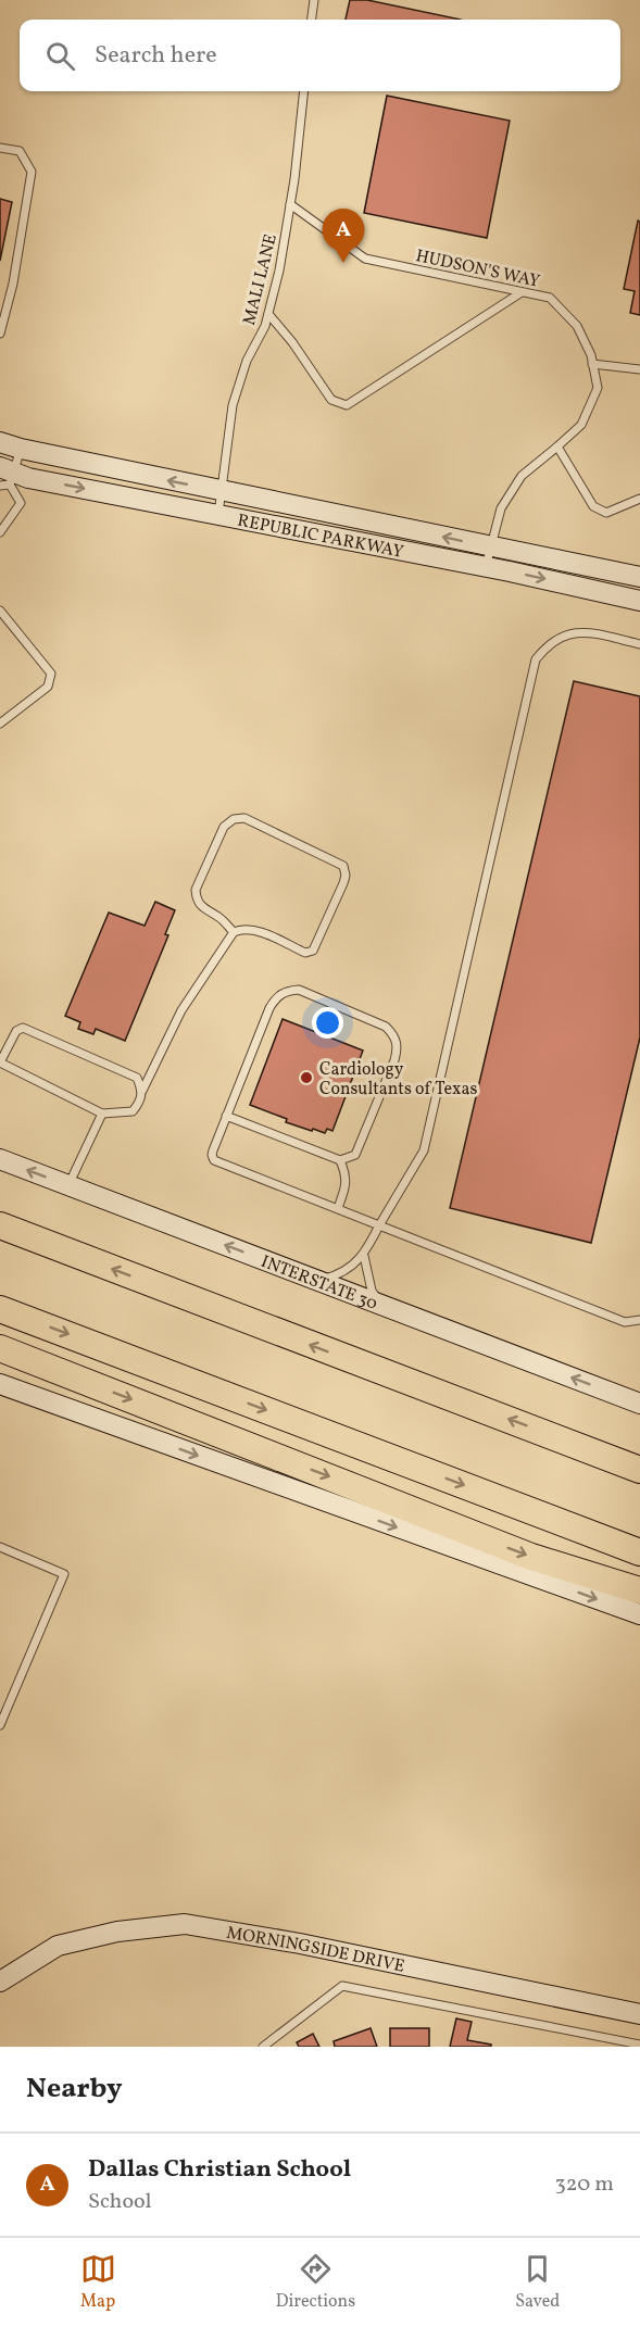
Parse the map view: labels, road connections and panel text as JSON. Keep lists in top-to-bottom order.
{
  "streets": {
    "street": ["REPUBLIC PARKWAY", "INTERSTATE 30", "MORNINGSIDE DRIVE"],
    "lane": ["HUDSON'S WAY", "MALI LANE"]
  },
  "crossings": [
    ["HUDSON'S WAY", "MALI LANE"],
    ["HUDSON'S WAY", "REPUBLIC PARKWAY"],
    ["MALI LANE", "REPUBLIC PARKWAY"]
  ],
  "one_way": ["INTERSTATE 30"],
  "places": ["Cardiology Consultants of Texas"],
  "page": {
    "search": "Search here",
    "pins": "A",
    "heading": "Nearby",
    "list": [
      {
        "mark": "A",
        "name": "Dallas Christian School",
        "note": "School",
        "value": "320 m"
      }
    ],
    "nav": ["Map", "Directions", "Saved"]
  }
}
